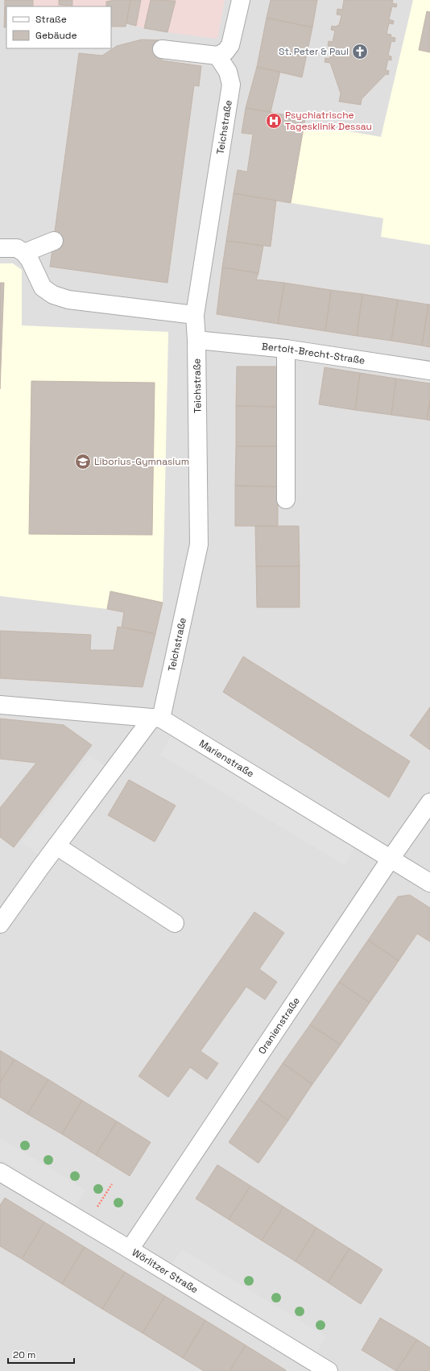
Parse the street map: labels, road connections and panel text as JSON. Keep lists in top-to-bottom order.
{
  "streets": {
    "street": [
      "Teichstraße",
      "Bertolt-Brecht-Straße",
      "Marienstraße",
      "Oranienstraße",
      "Wörlitzer Straße"
    ]
  },
  "crossings": [
    ["Teichstraße", "Bertolt-Brecht-Straße"],
    ["Teichstraße", "Marienstraße"],
    ["Marienstraße", "Oranienstraße"],
    ["Oranienstraße", "Wörlitzer Straße"]
  ],
  "places": {
    "church": ["St. Peter & Paul"],
    "hospital": ["Psychiatrische Tagesklinik Dessau"],
    "school or university": ["Liborius-Gymnasium"]
  },
  "legend": ["Straße", "Gebäude"],
  "scale_bar": "20 m"
}
